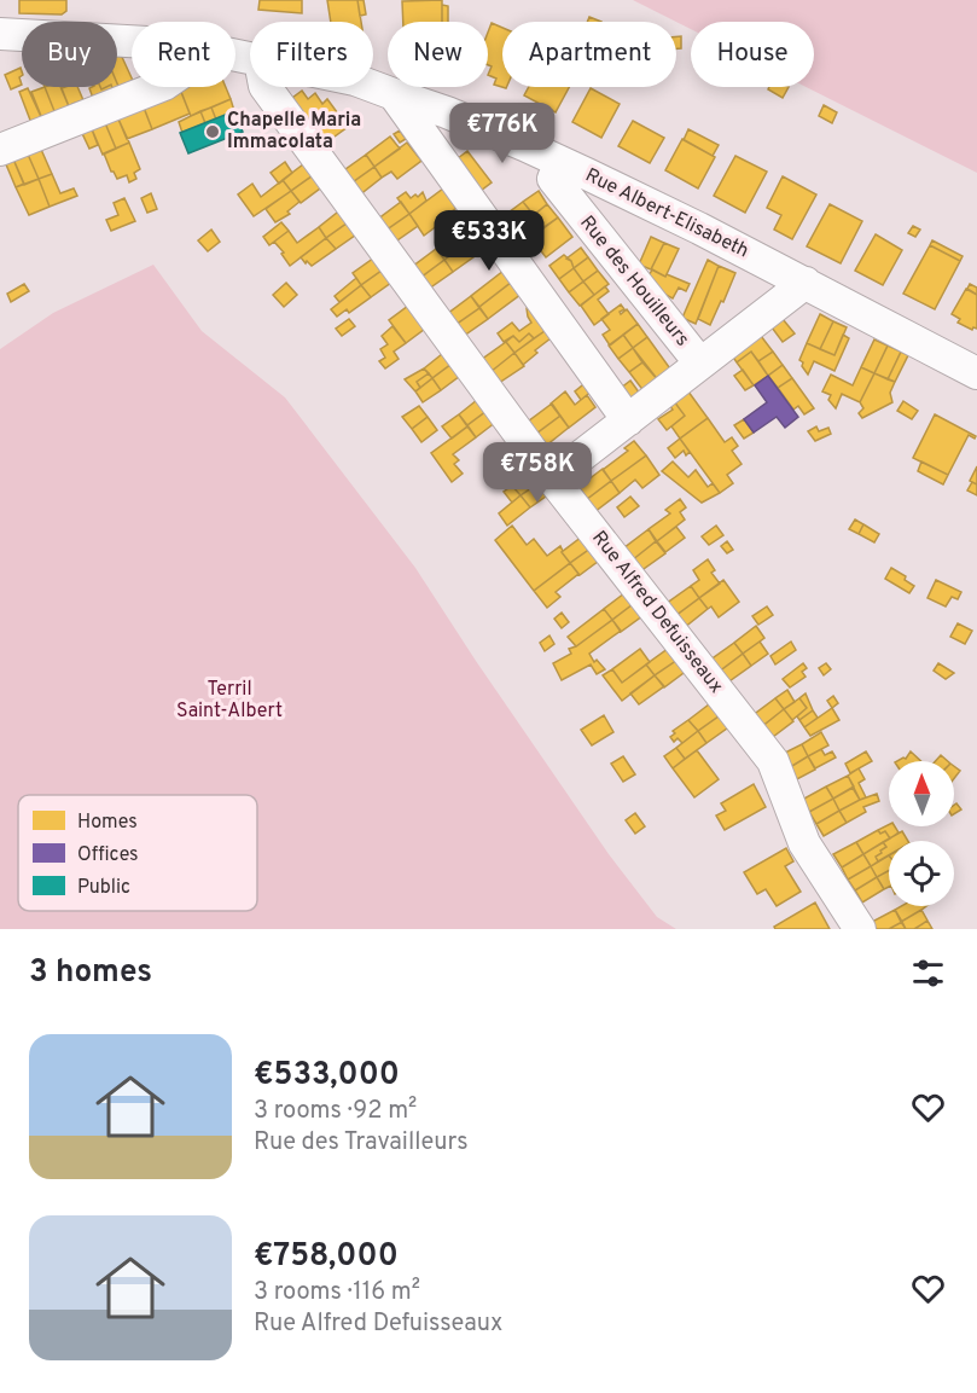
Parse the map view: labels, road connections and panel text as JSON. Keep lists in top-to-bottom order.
{
  "streets": {
    "street": ["Rue Albert-Elisabeth", "Rue des Houilleurs", "Rue Alfred Defuisseaux"]
  },
  "crossings": [
    ["Rue Albert-Elisabeth", "Rue des Houilleurs"],
    ["Rue des Houilleurs", "Rue Alfred Defuisseaux"]
  ],
  "parks": ["Terril Saint-Albert"],
  "places": ["Chapelle Maria Immacolata"],
  "legend": ["Homes", "Offices", "Public"],
  "north": "top",
  "page": {
    "chip": [
      "Buy",
      "Rent",
      "Filters",
      "New",
      "Apartment",
      "House"
    ],
    "price": ["€776K", "€533K", "€758K"],
    "heading": "3 homes",
    "list": [
      {
        "name": "€533,000",
        "note": "3 rooms · 92 m² · Rue des Travailleurs"
      },
      {
        "name": "€758,000",
        "note": "3 rooms · 116 m² · Rue Alfred Defuisseaux"
      }
    ]
  }
}
